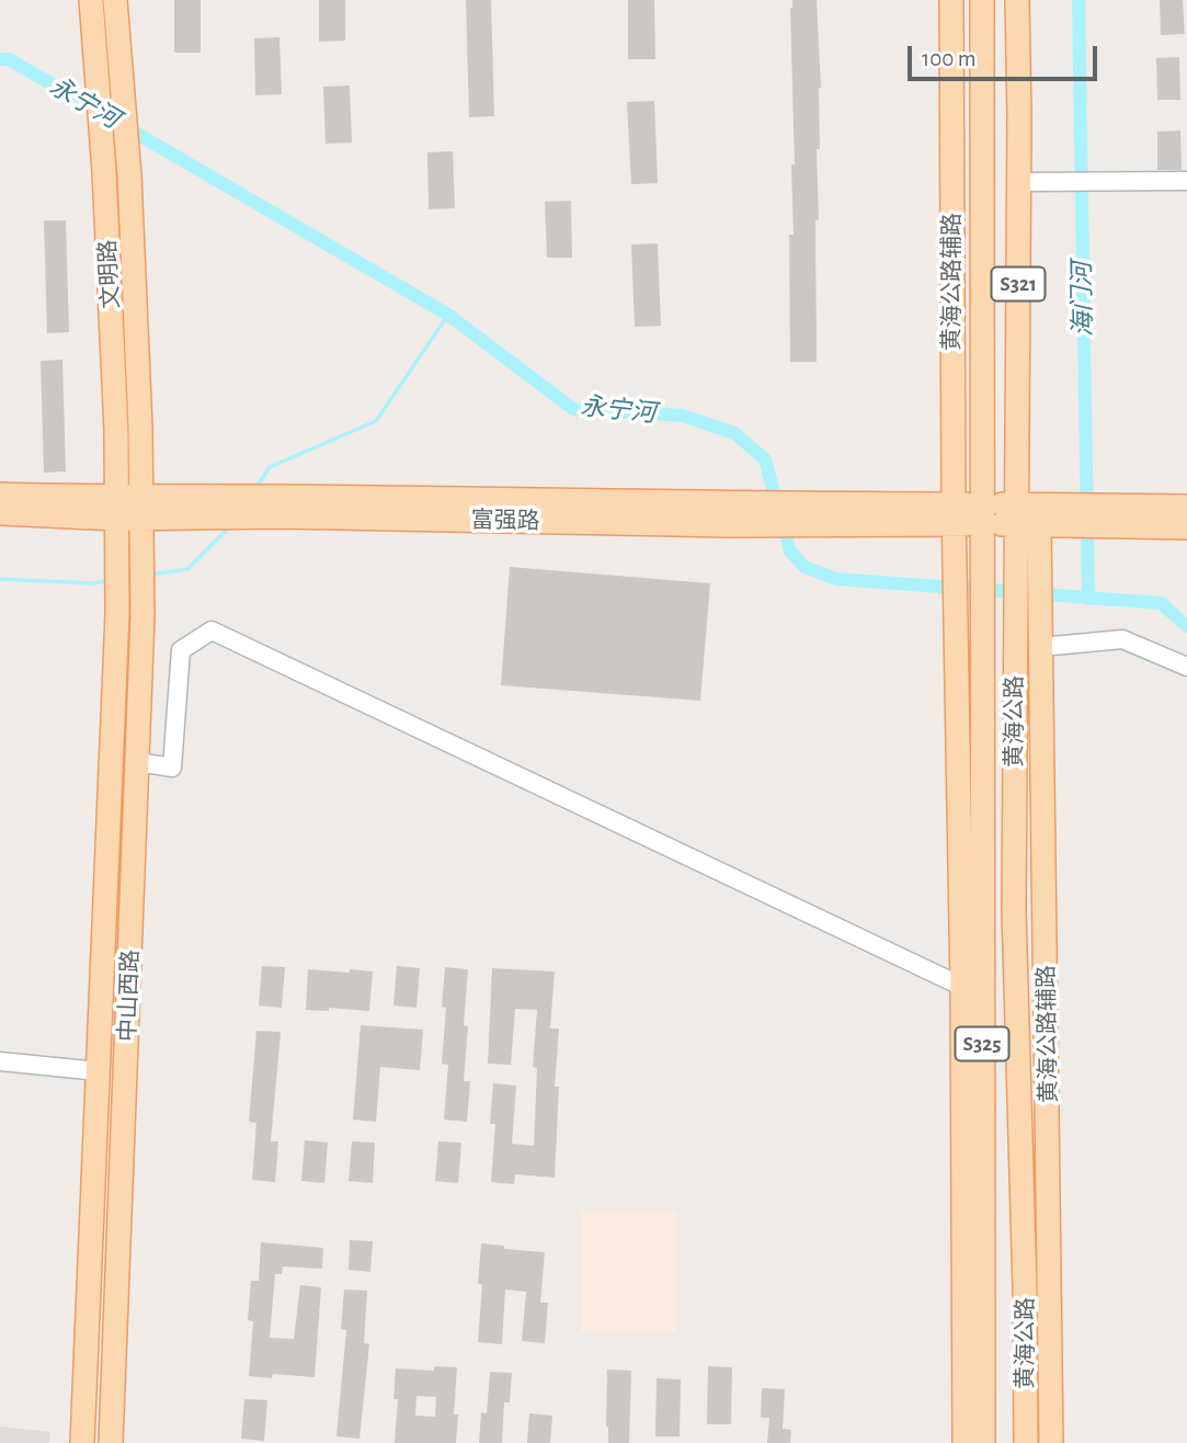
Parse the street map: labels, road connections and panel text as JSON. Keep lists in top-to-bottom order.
{
  "streets": {
    "main road": [
      "文明路",
      "黄海公路辅路",
      "S321",
      "富强路",
      "黄海公路",
      "中山西路",
      "S325"
    ]
  },
  "crossings": [
    ["文明路", "富强路"],
    ["文明路", "中山西路"],
    ["黄海公路辅路", "富强路"],
    ["黄海公路辅路", "黄海公路"]
  ],
  "water": ["永宁河", "海门河"],
  "scale_bar": "100 m"
}
